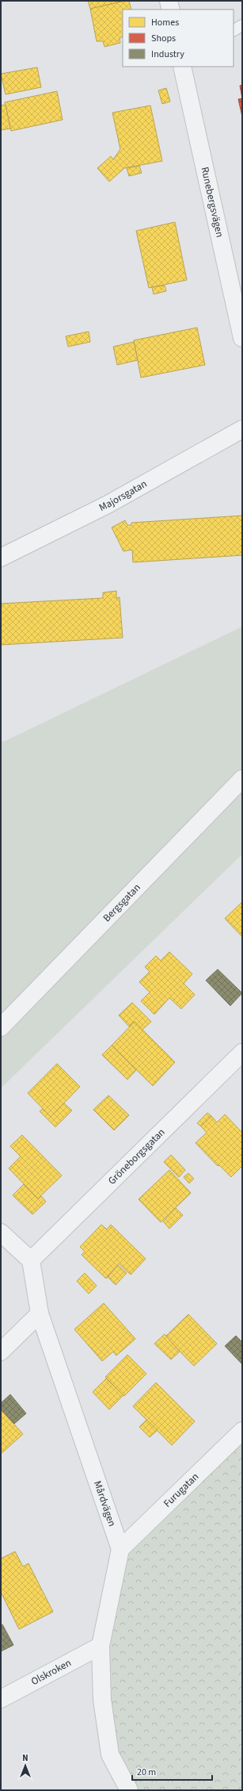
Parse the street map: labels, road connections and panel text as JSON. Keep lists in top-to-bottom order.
{
  "streets": {
    "street": [
      "Runebergsvägen",
      "Majorsgatan",
      "Bergsgatan",
      "Gröneborgsgatan",
      "Furugatan",
      "Mårdvägen",
      "Olskroken"
    ]
  },
  "crossings": [
    ["Gröneborgsgatan", "Mårdvägen"],
    ["Furugatan", "Mårdvägen"]
  ],
  "legend": ["Homes", "Shops", "Industry"],
  "scale_bar": "20 m",
  "north": "top"
}
